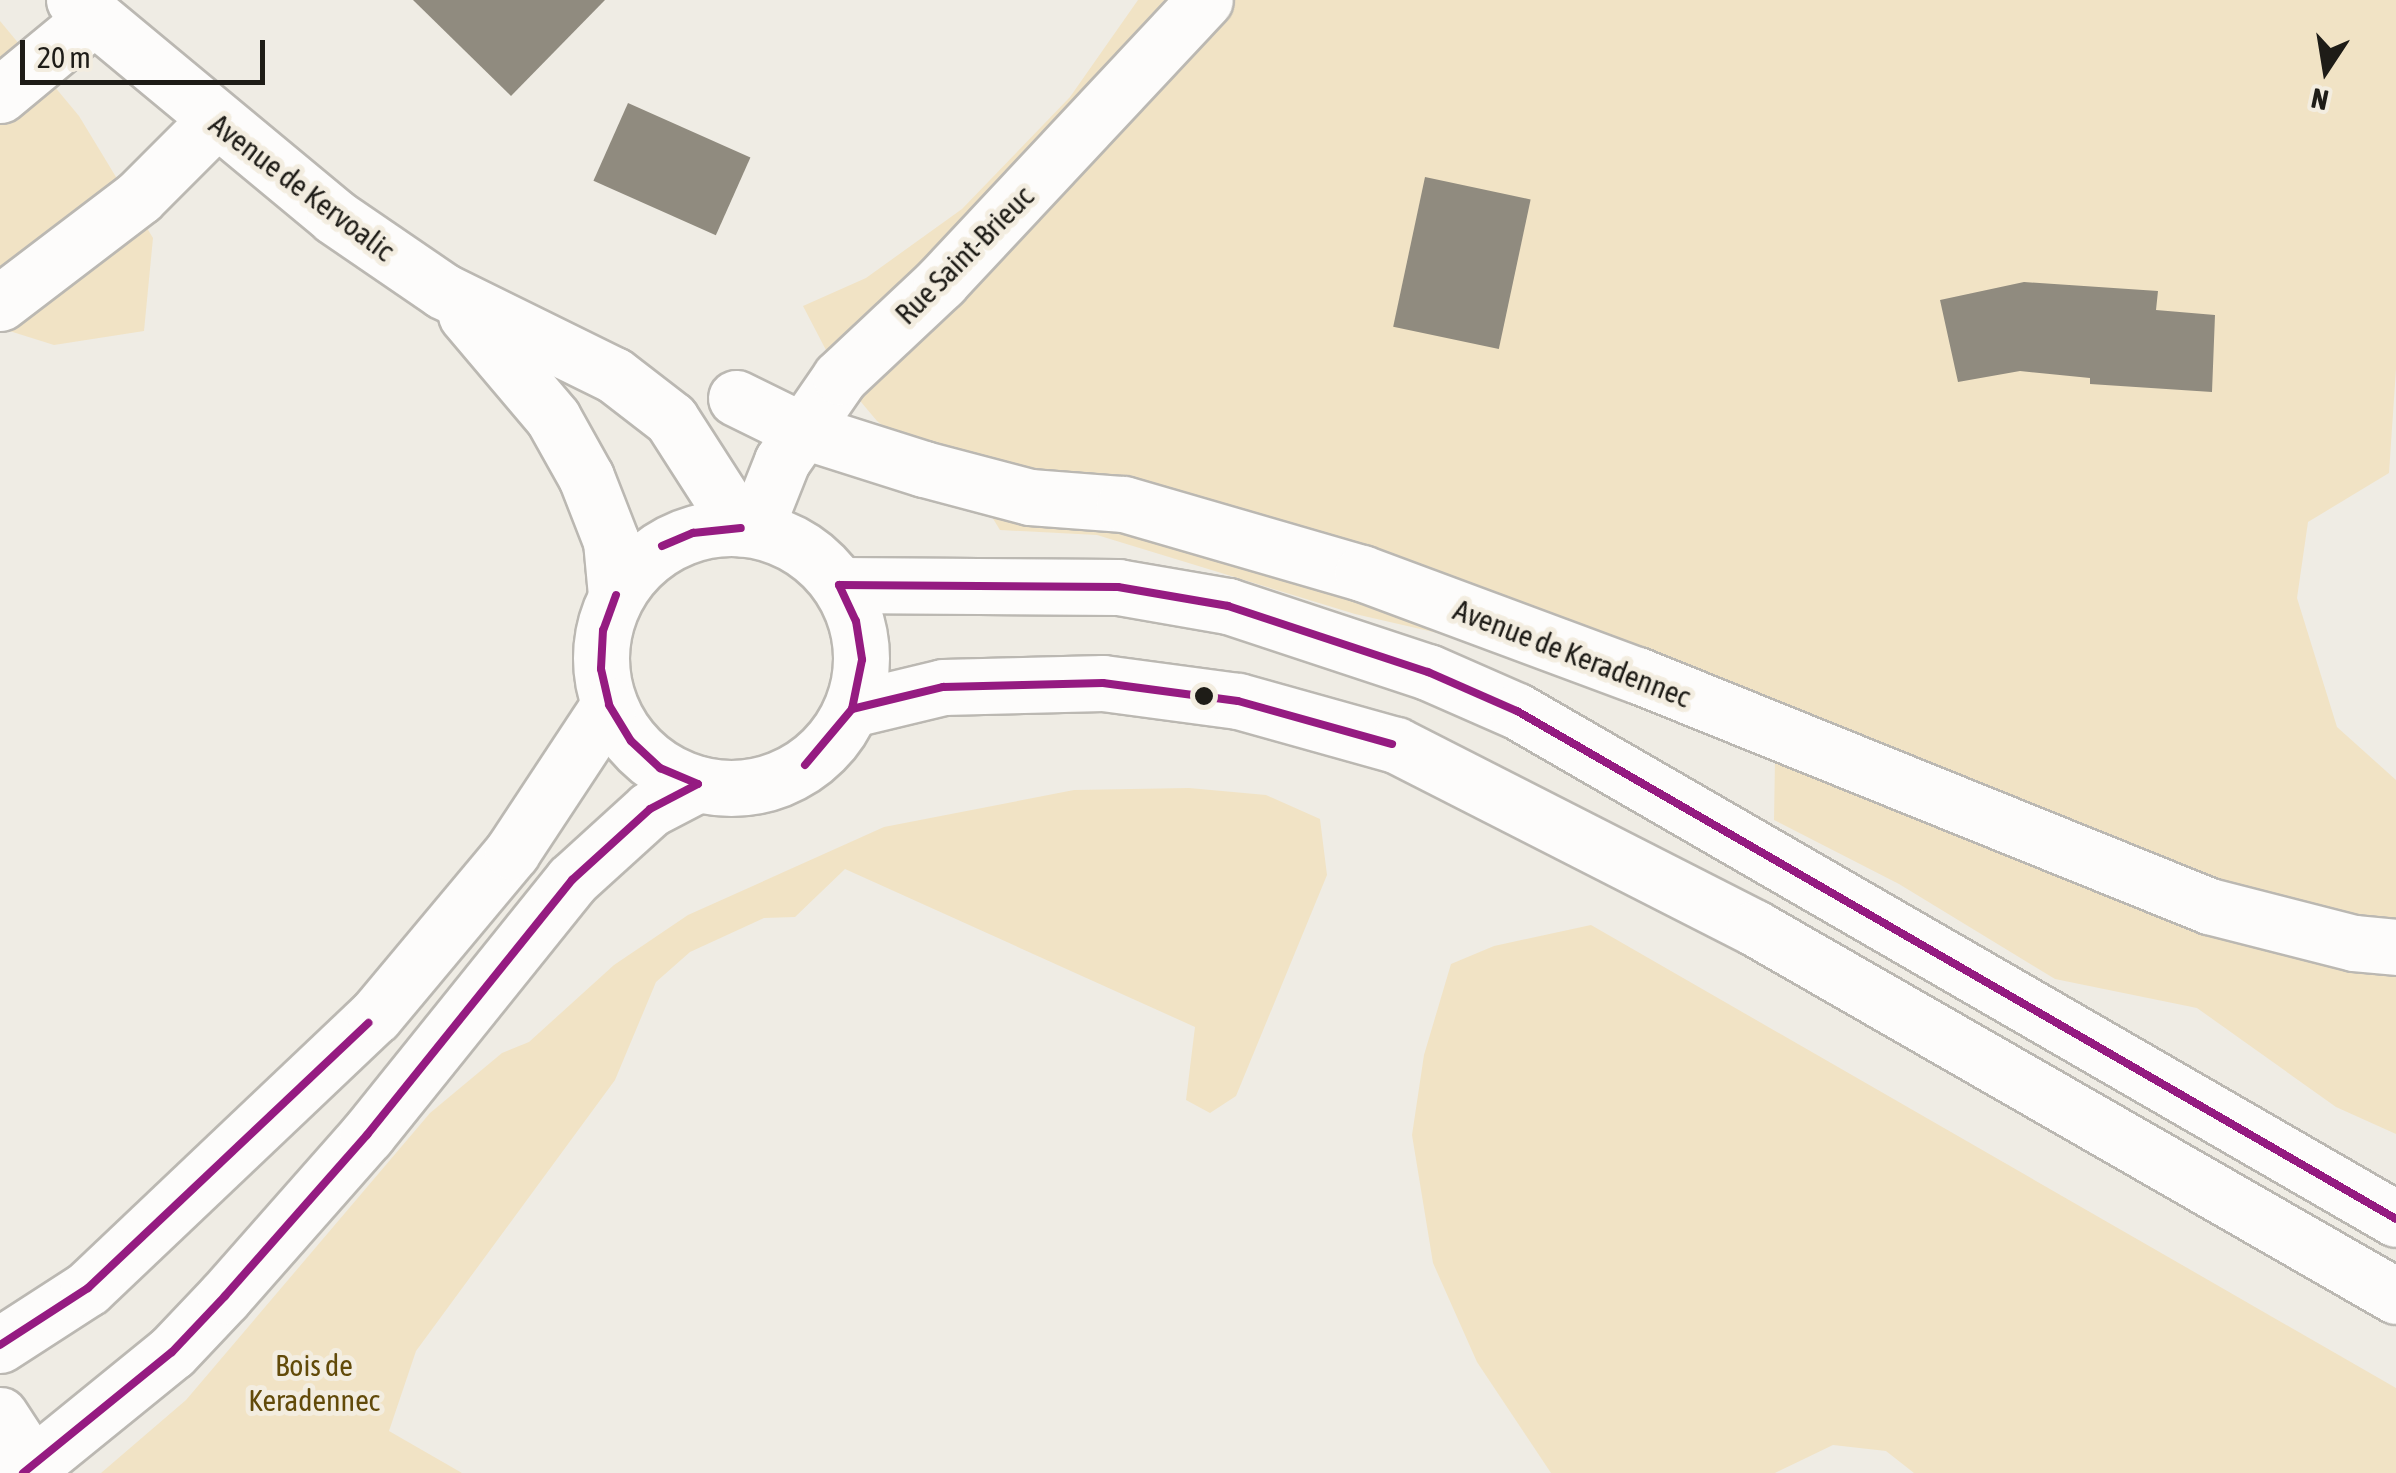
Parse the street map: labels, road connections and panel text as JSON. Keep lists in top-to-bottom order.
{
  "streets": {
    "street": ["Avenue de Kervoalic", "Rue Saint-Brieuc", "Avenue de Keradennec"]
  },
  "crossings": [
    ["Avenue de Kervoalic", "Rue Saint-Brieuc"],
    ["Rue Saint-Brieuc", "Avenue de Keradennec"]
  ],
  "parks": ["Bois de Keradennec"],
  "scale_bar": "20 m",
  "north": "bottom"
}
